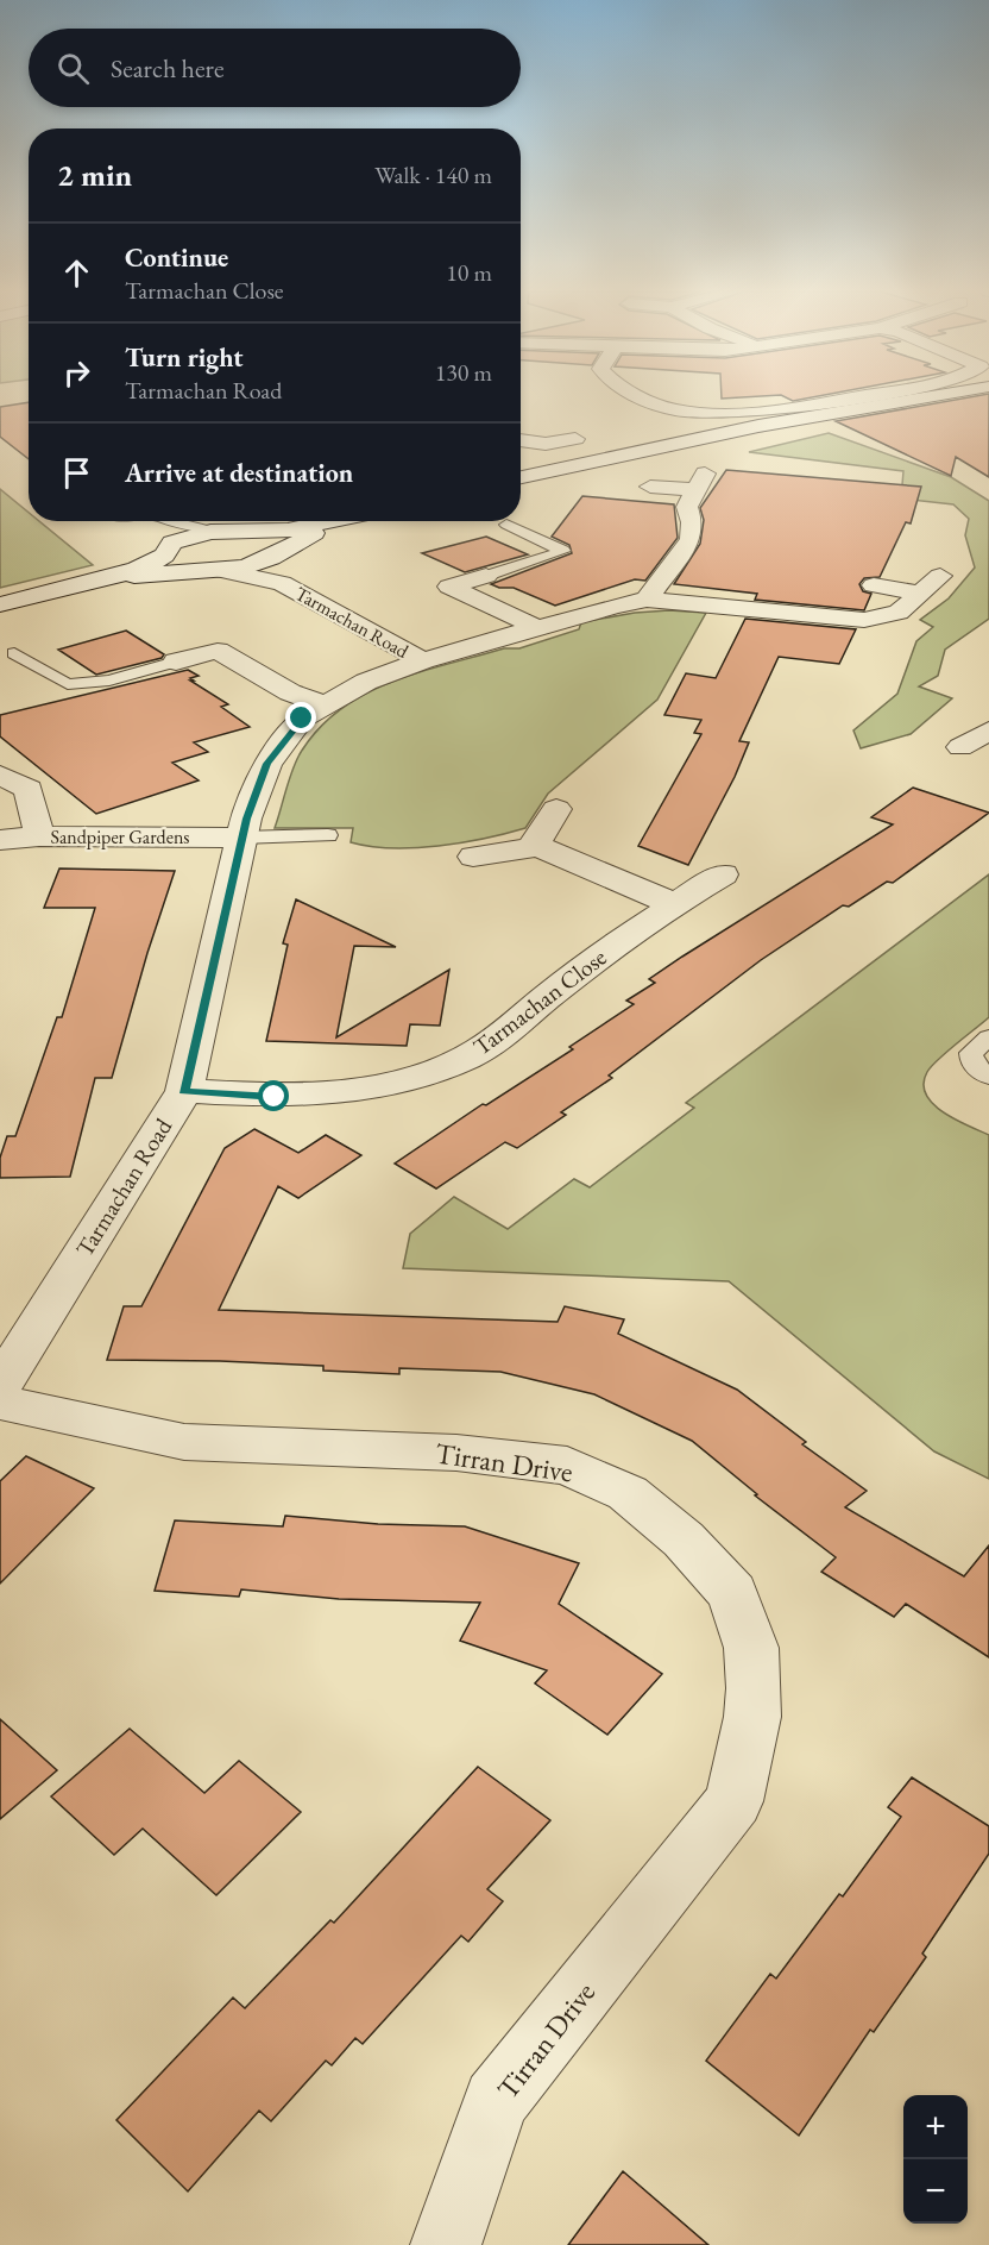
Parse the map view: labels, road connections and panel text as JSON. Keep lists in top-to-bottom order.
{
  "streets": {
    "street": [
      "Tarmachan Road",
      "Sandpiper Gardens",
      "Tarmachan Close",
      "Tirran Drive"
    ]
  },
  "crossings": [
    ["Tarmachan Road", "Sandpiper Gardens"],
    ["Tarmachan Road", "Tarmachan Close"]
  ],
  "page": {
    "search": "Search here",
    "heading": ["2 min", "Walk · 140 m"],
    "list": [
      ["Continue", "Tarmachan Close", "10 m"],
      ["Turn right", "Tarmachan Road", "130 m"],
      "Arrive at destination"
    ],
    "map_buttons": ["+", "−"]
  }
}
